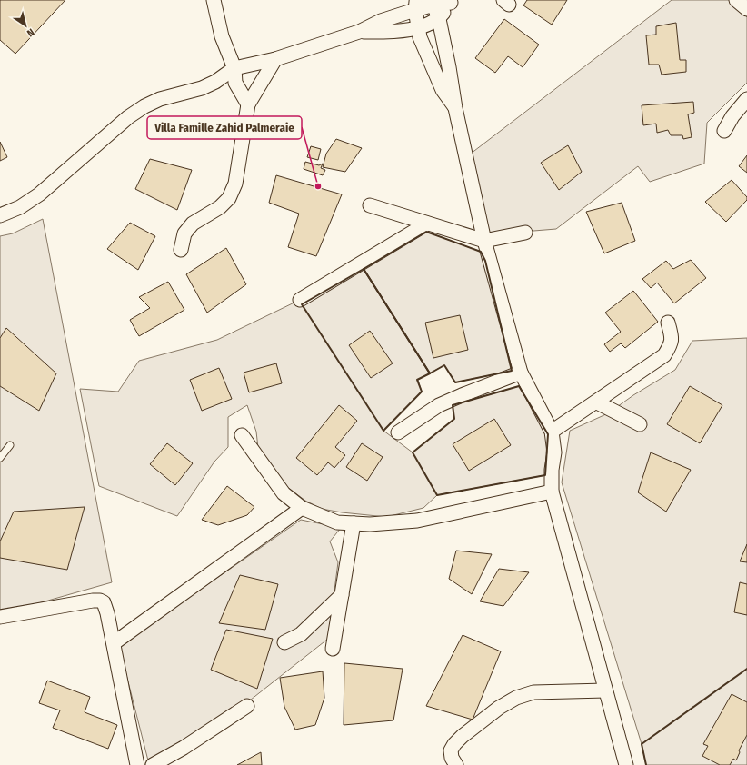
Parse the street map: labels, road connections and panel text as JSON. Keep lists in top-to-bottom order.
{
  "places": ["Villa Famille Zahid Palmeraie"],
  "north": "bottom right"
}
